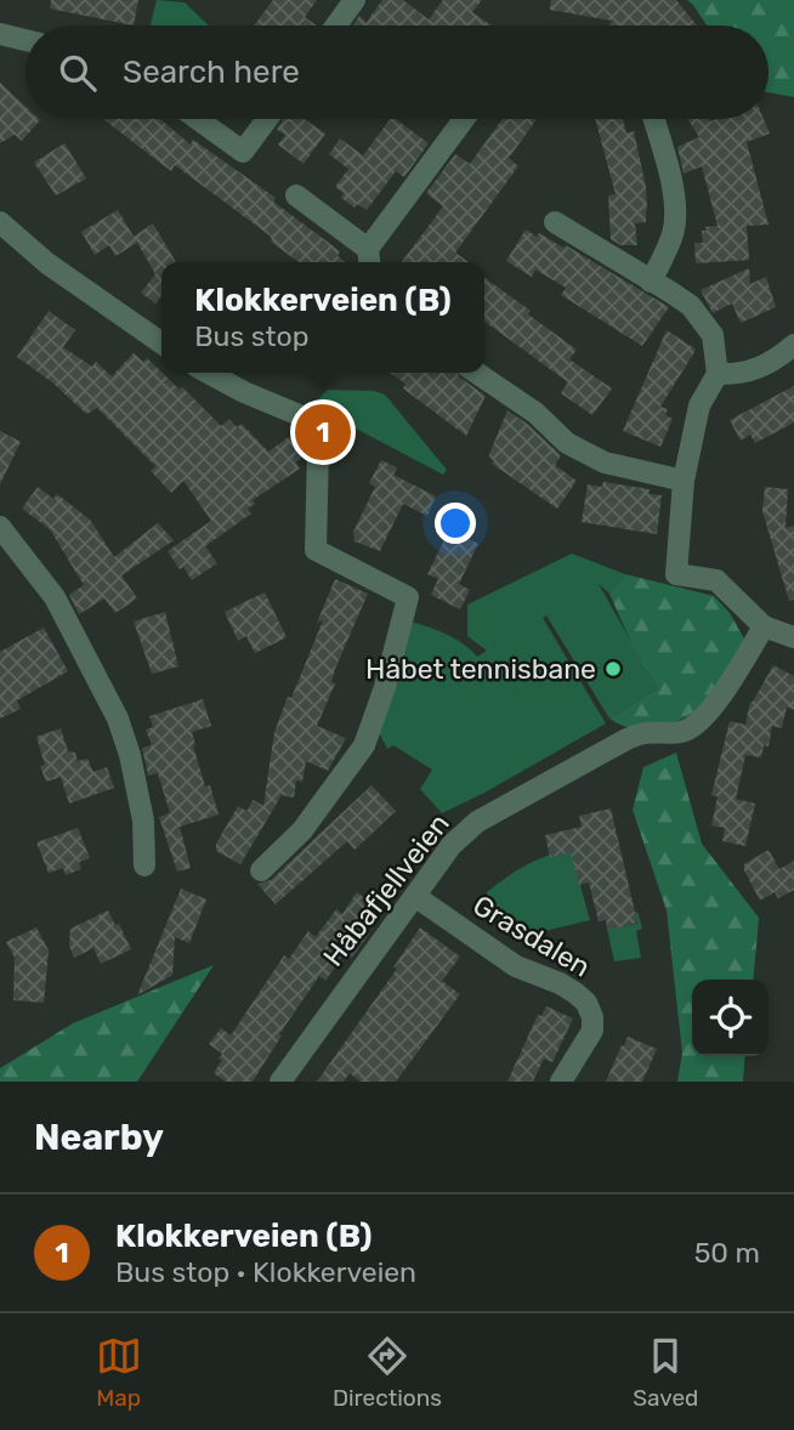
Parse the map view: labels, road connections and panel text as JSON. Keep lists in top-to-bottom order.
{
  "streets": {
    "street": ["Håbafjellveien", "Grasdalen"]
  },
  "crossings": [
    ["Håbafjellveien", "Grasdalen"]
  ],
  "places": ["Håbet tennisbane"],
  "page": {
    "search": "Search here",
    "popup": ["Klokkerveien (B)", "Bus stop"],
    "pins": "1",
    "heading": "Nearby",
    "list": [
      {
        "mark": "1",
        "name": "Klokkerveien (B)",
        "note": "Bus stop · Klokkerveien",
        "value": "50 m"
      }
    ],
    "nav": ["Map", "Directions", "Saved"]
  }
}
